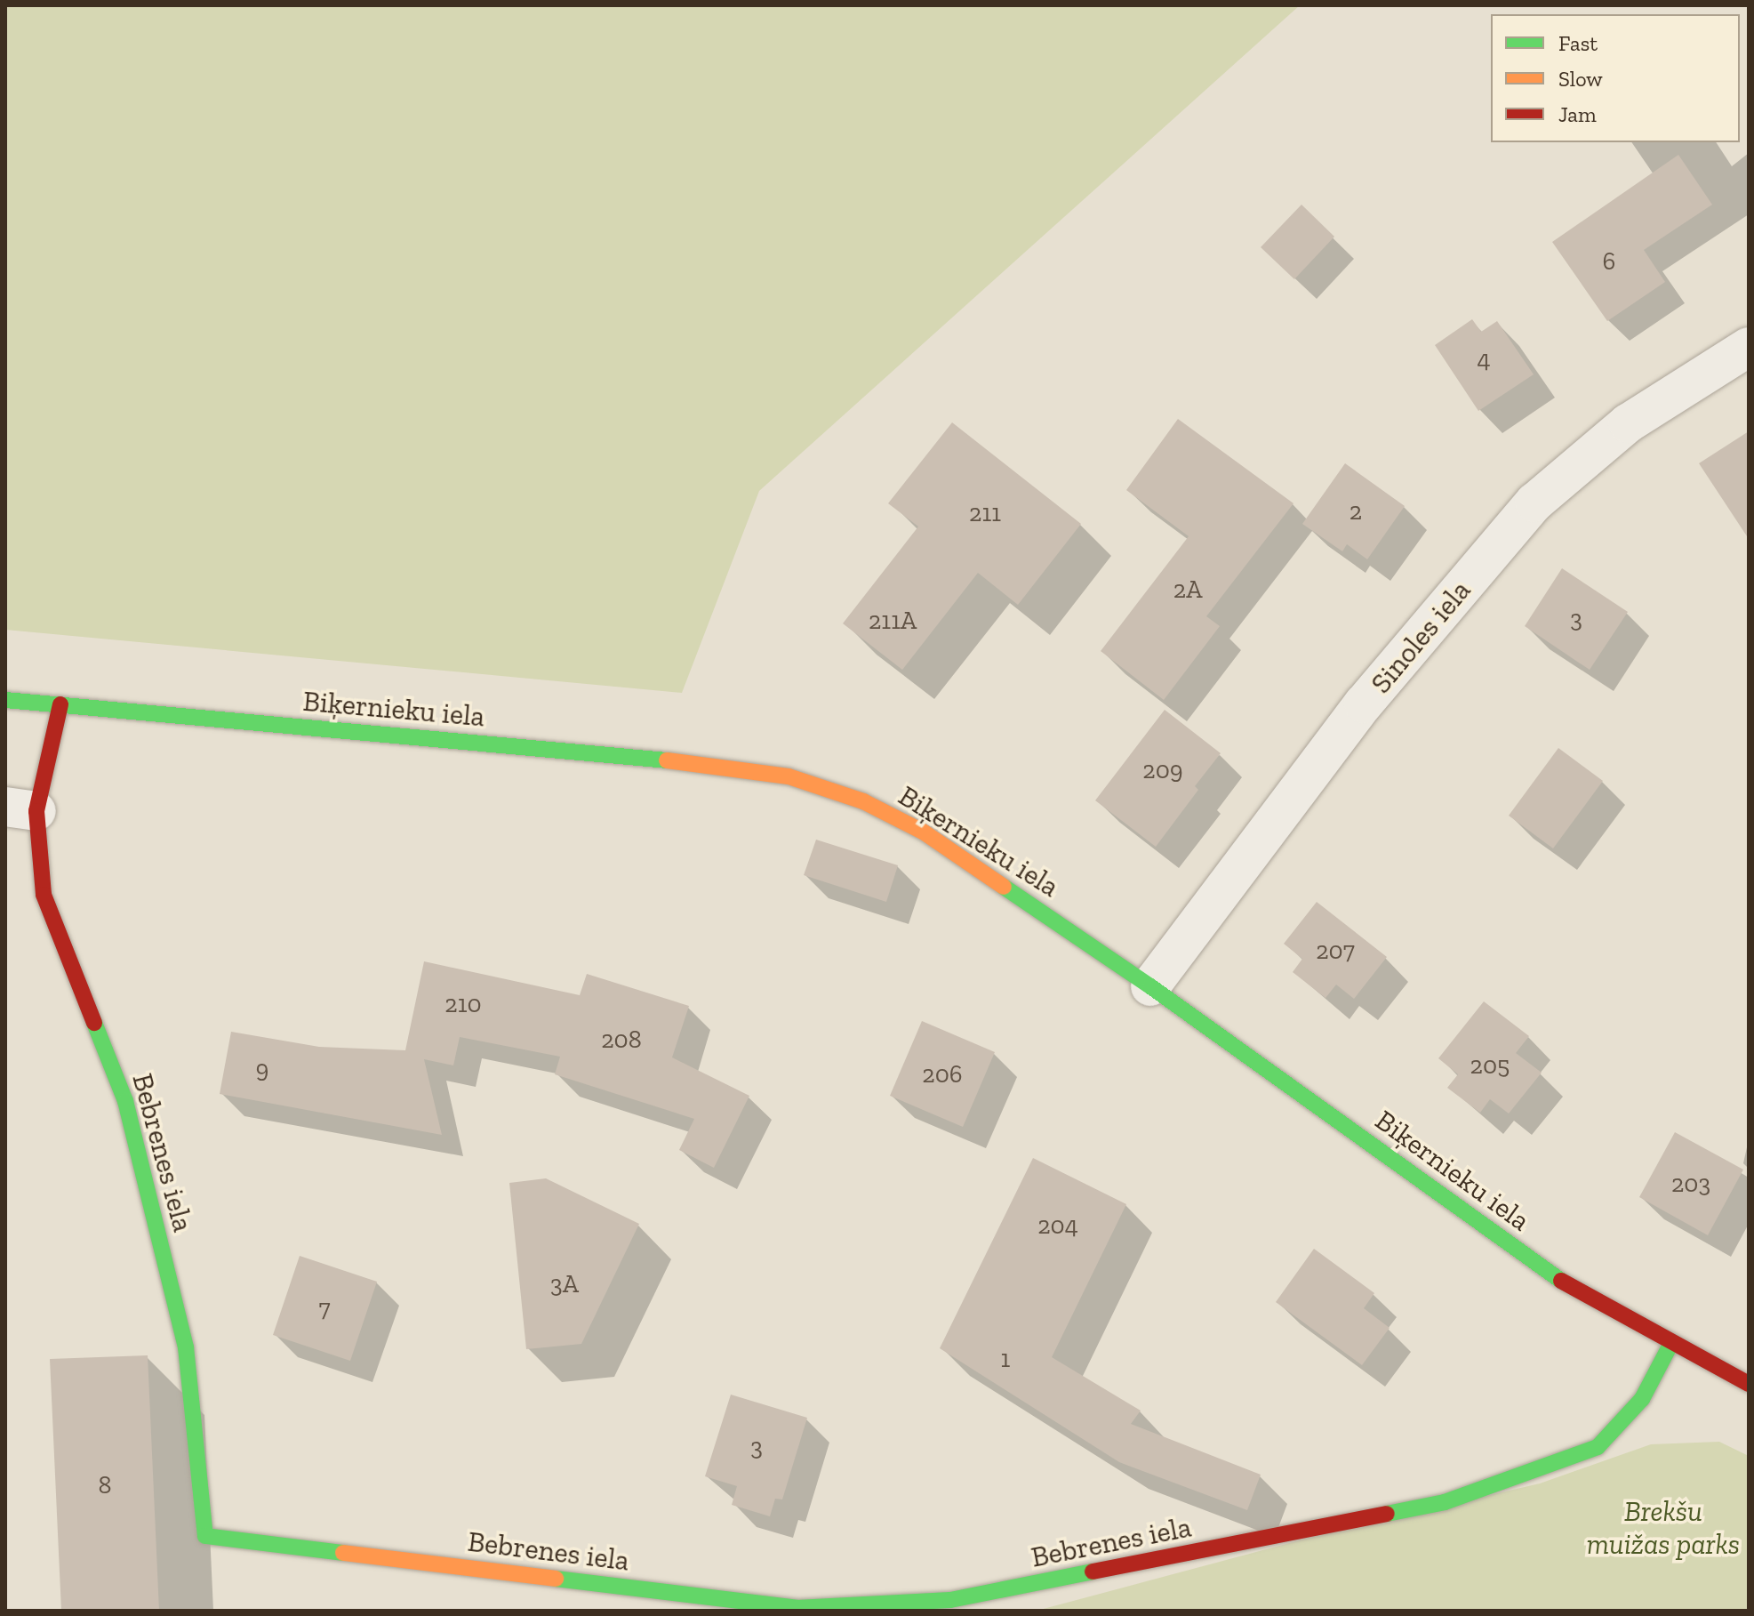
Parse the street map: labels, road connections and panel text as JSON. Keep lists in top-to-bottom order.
{
  "streets": {
    "street": ["Sinoles iela", "Biķernieku iela", "Bebrenes iela"]
  },
  "crossings": [
    ["Sinoles iela", "Biķernieku iela"],
    ["Biķernieku iela", "Bebrenes iela"]
  ],
  "parks": ["Brekšu muižas parks"],
  "house_numbers": [
    "6",
    "4",
    "2",
    "211",
    "2A",
    "3",
    "211A",
    "209",
    "207",
    "210",
    "208",
    "205",
    "9",
    "206",
    "203",
    "204",
    "3A",
    "7",
    "1",
    "3",
    "8"
  ],
  "legend": ["Fast", "Slow", "Jam"]
}
